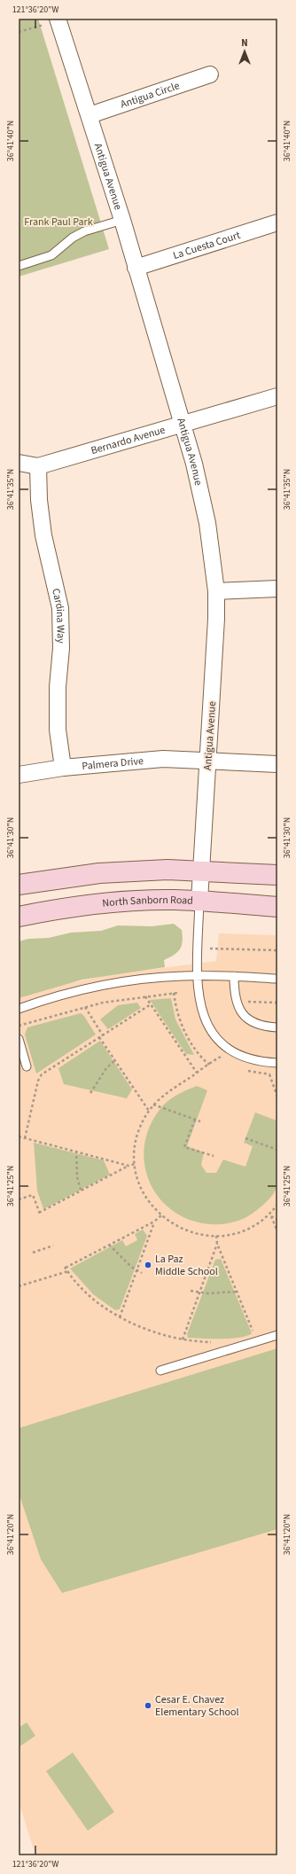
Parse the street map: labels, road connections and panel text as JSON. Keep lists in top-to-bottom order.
{
  "streets": {
    "main road": ["North Sanborn Road"],
    "street": [
      "Antigua Circle",
      "Antigua Avenue",
      "La Cuesta Court",
      "Bernardo Avenue",
      "Cardina Way",
      "Palmera Drive"
    ]
  },
  "crossings": [
    ["Antigua Circle", "Antigua Avenue"],
    ["Antigua Avenue", "La Cuesta Court"],
    ["Antigua Avenue", "Bernardo Avenue"],
    ["Antigua Avenue", "Palmera Drive"],
    ["Antigua Avenue", "North Sanborn Road"],
    ["Bernardo Avenue", "Cardina Way"],
    ["Cardina Way", "Palmera Drive"]
  ],
  "parks": ["Frank Paul Park"],
  "places": ["La Paz Middle School", "Cesar E. Chavez Elementary School"],
  "north": "top",
  "coordinates": [
    "121°36'20\"W",
    "36°41'40\"N",
    "36°41'35\"N",
    "36°41'30\"N",
    "36°41'25\"N",
    "36°41'20\"N"
  ]
}
